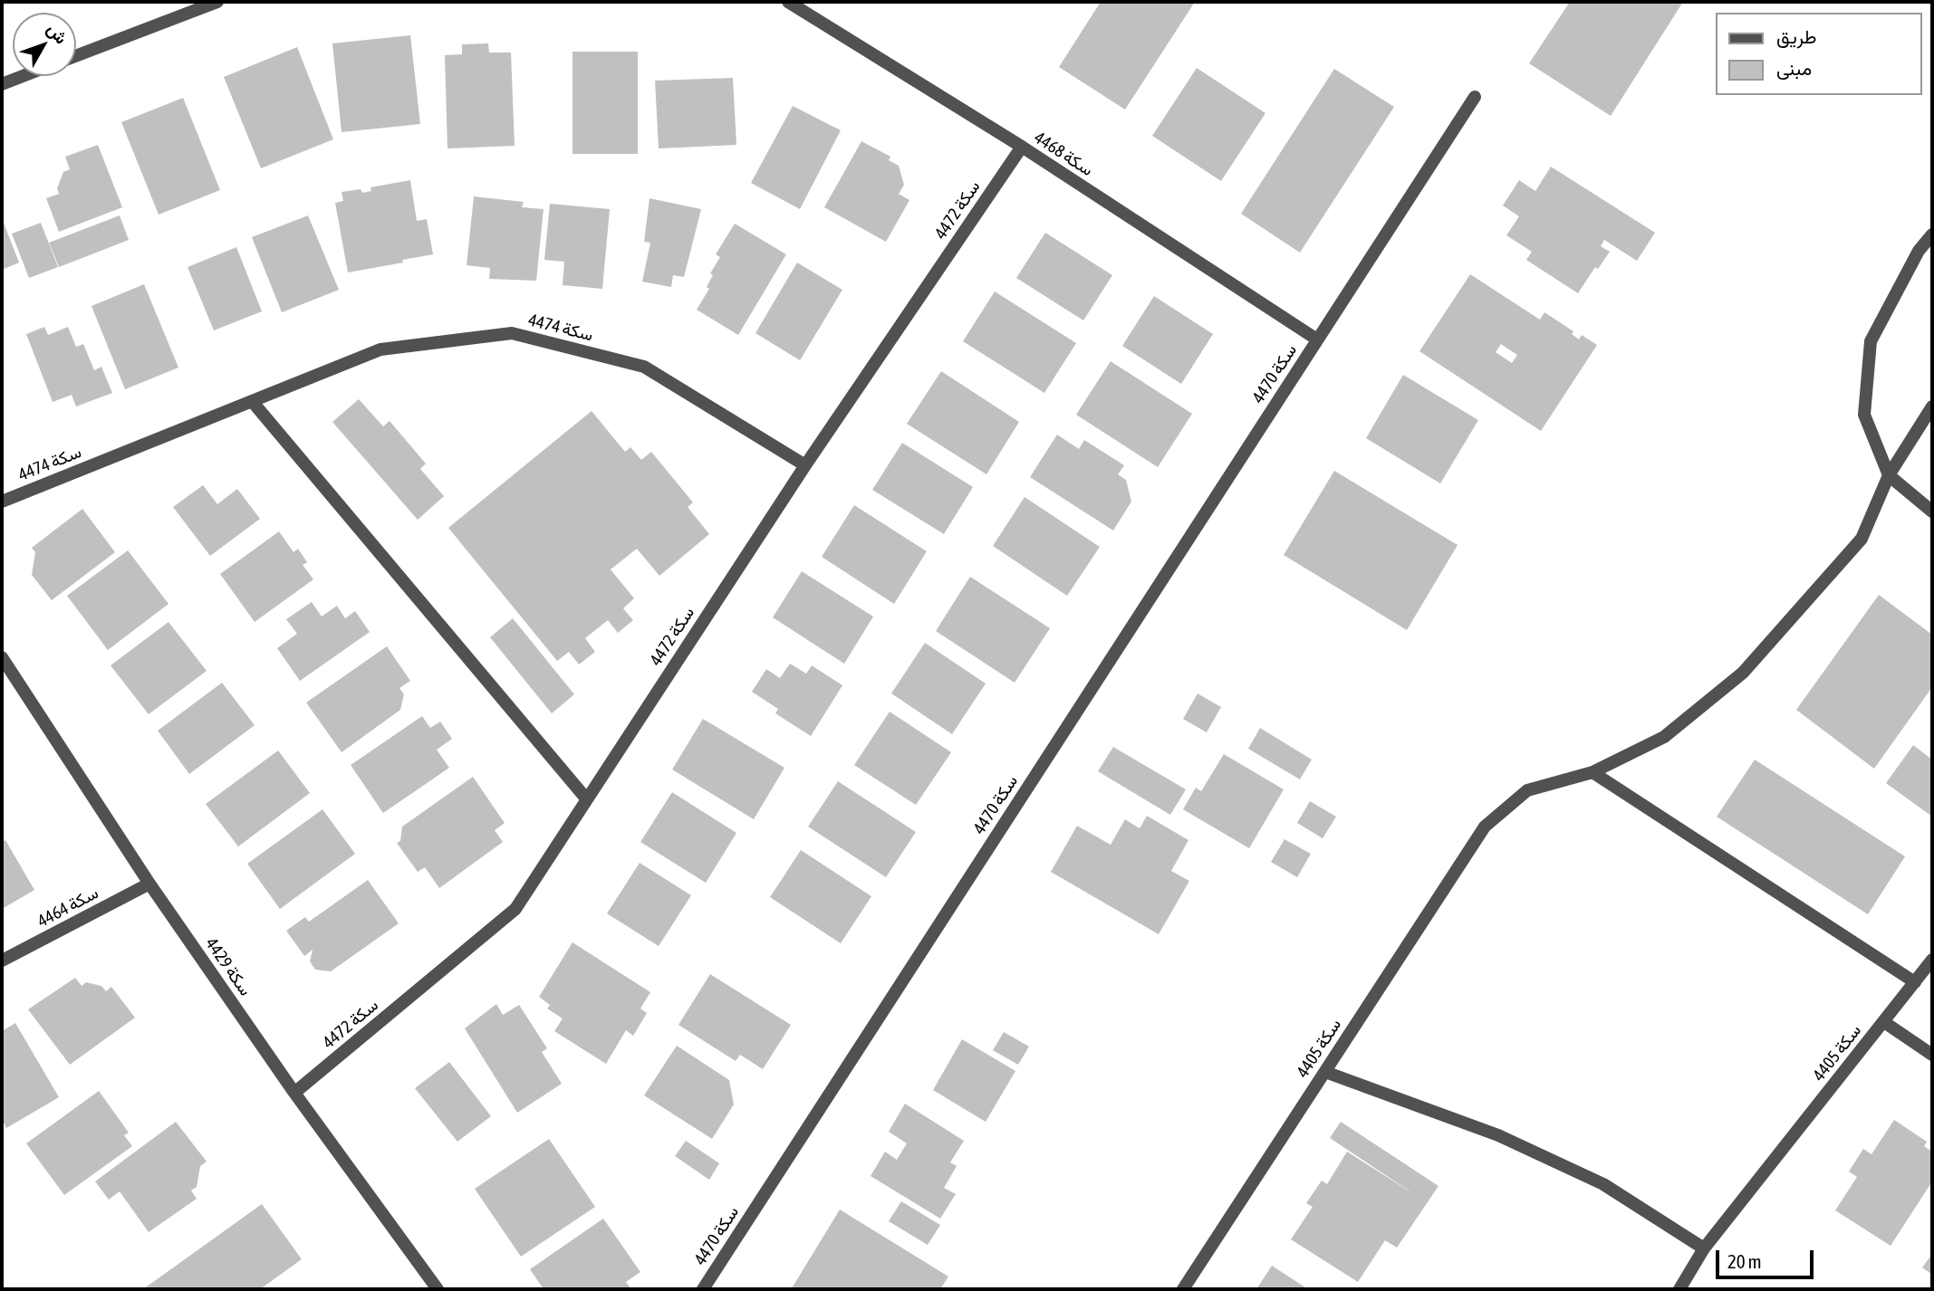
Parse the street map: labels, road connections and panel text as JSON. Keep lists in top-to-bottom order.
{
  "streets": {
    "street": [
      "سكة 4468",
      "سكة 4472",
      "سكة 4474",
      "سكة 4470",
      "سكة 4464",
      "سكة 4429",
      "سكة 4405"
    ]
  },
  "crossings": [
    ["سكة 4468", "سكة 4472"],
    ["سكة 4468", "سكة 4470"],
    ["سكة 4472", "سكة 4474"],
    ["سكة 4472", "سكة 4429"],
    ["سكة 4464", "سكة 4429"]
  ],
  "legend": ["طريق", "مبنى"],
  "scale_bar": "20 m",
  "north": "top right"
}
